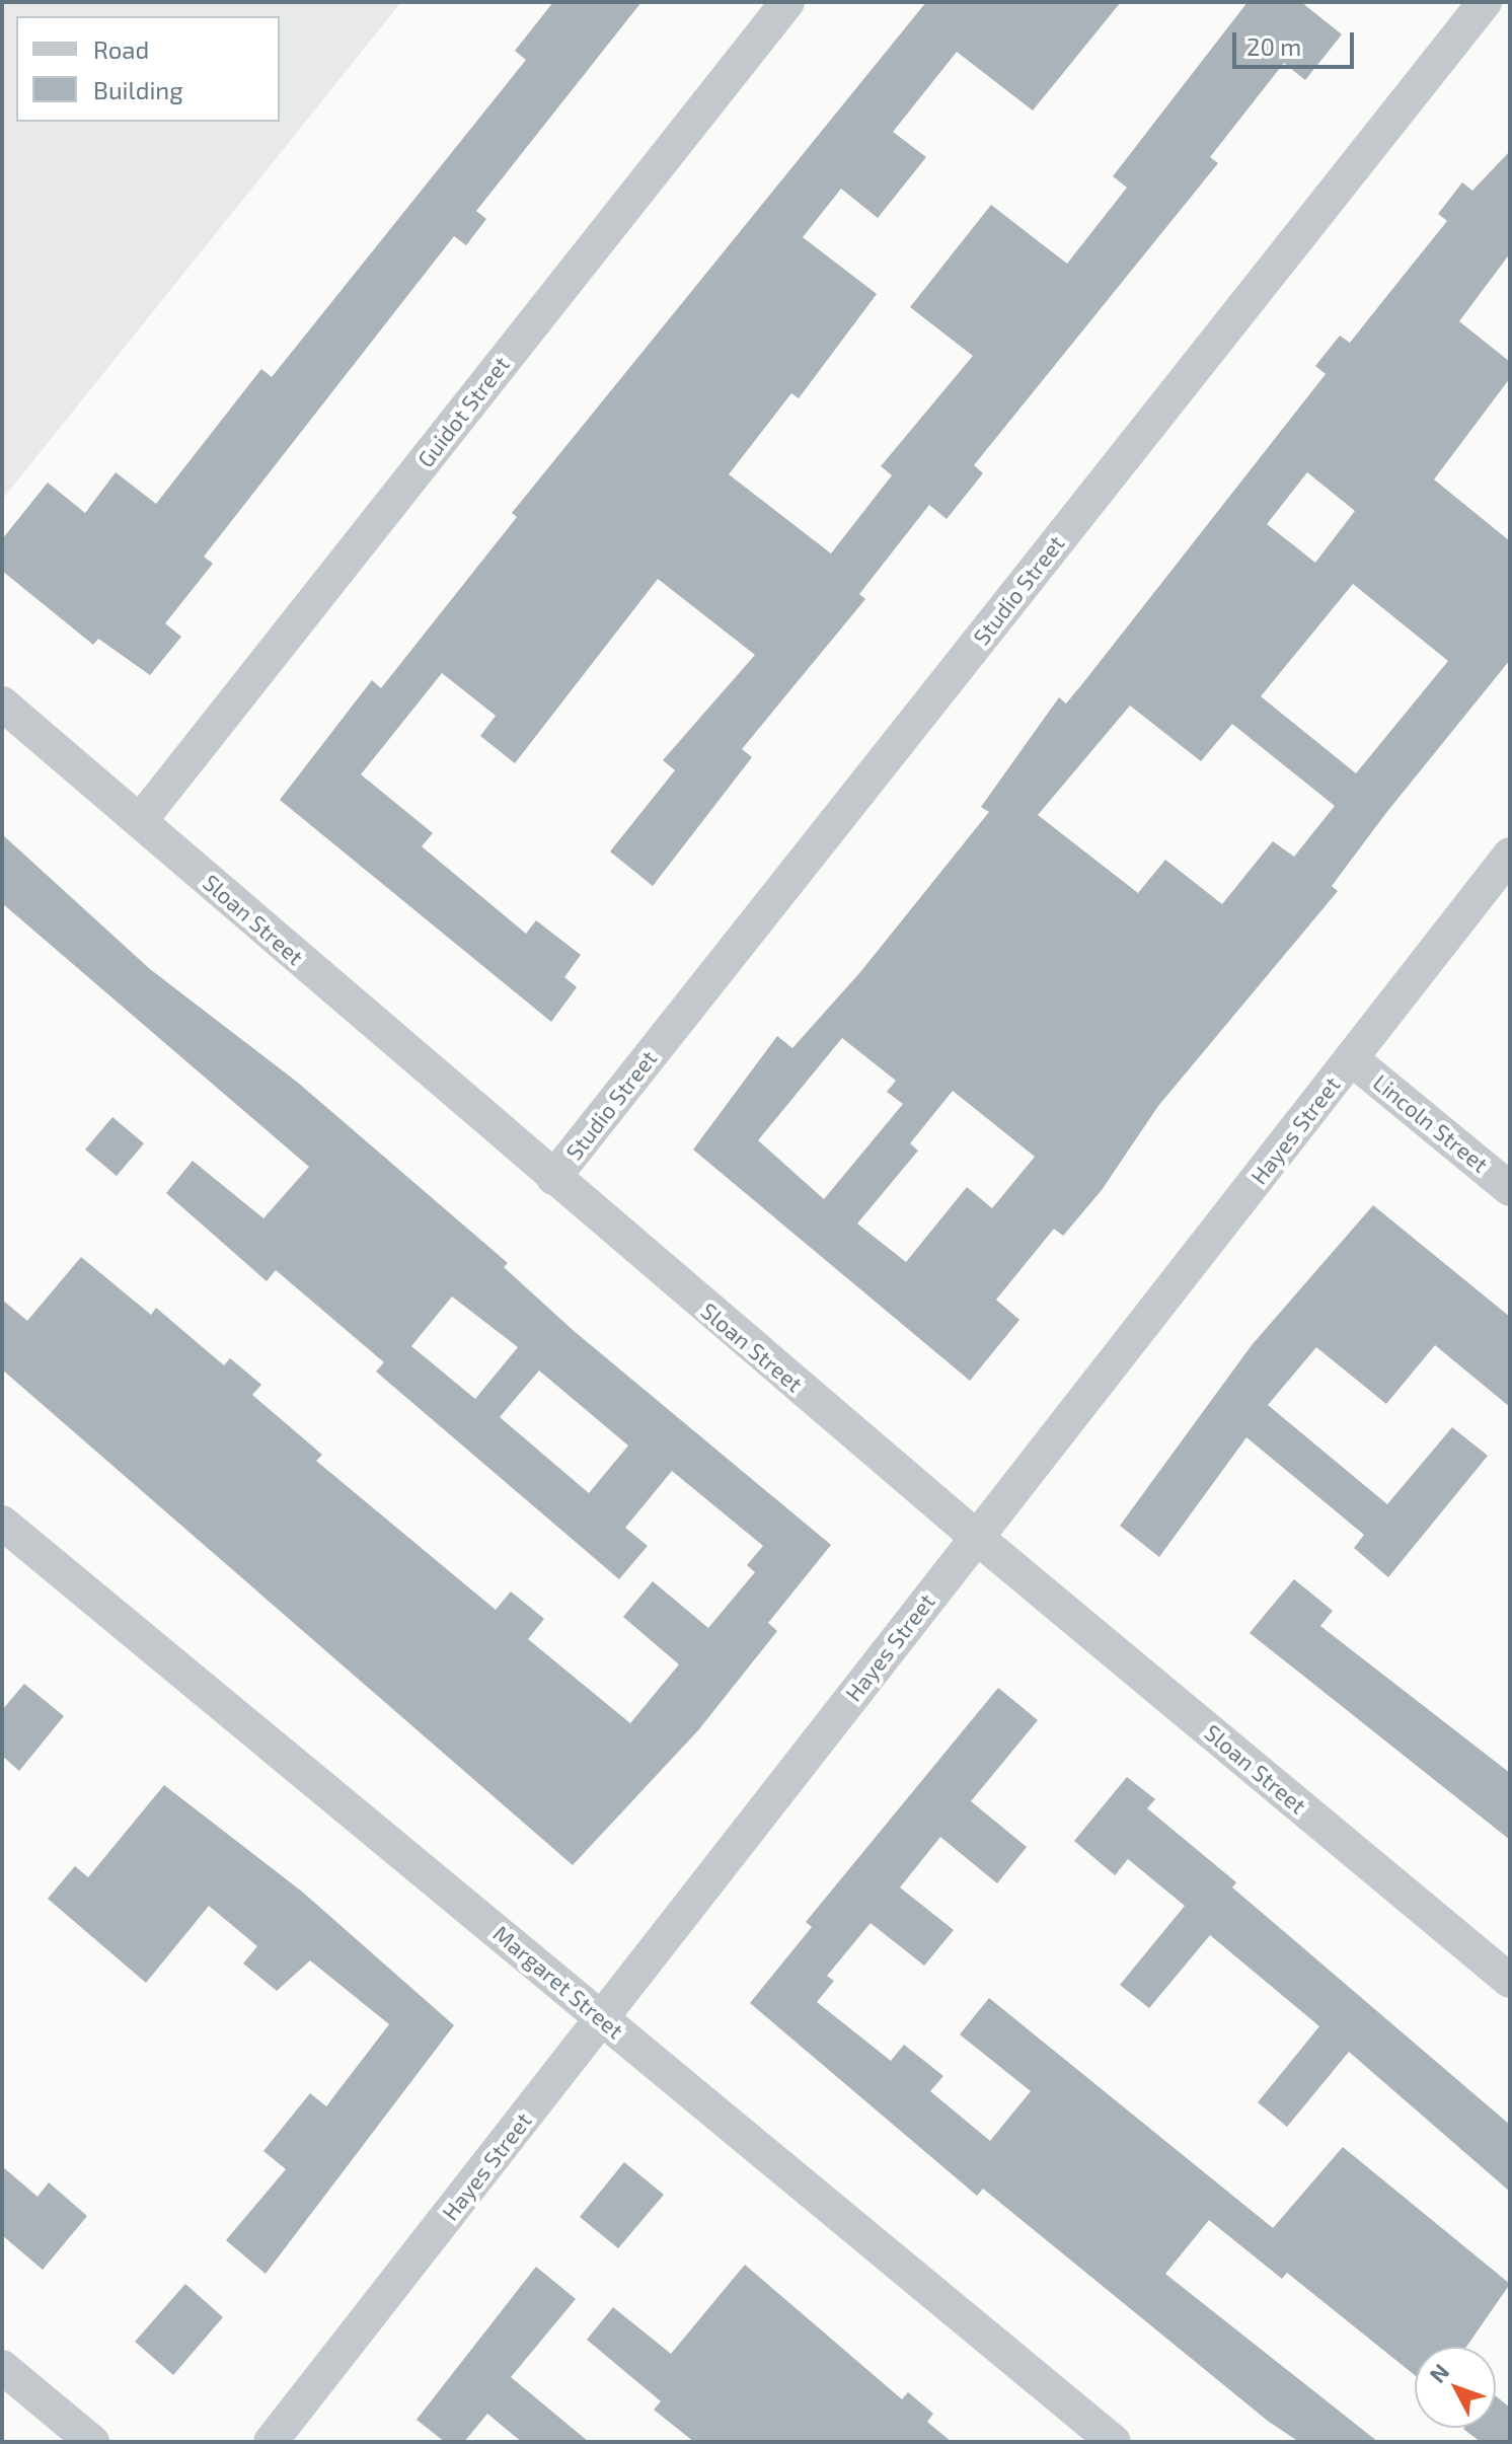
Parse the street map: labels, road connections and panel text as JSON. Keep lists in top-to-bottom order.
{
  "streets": {
    "street": [
      "Guidot Street",
      "Studio Street",
      "Sloan Street",
      "Lincoln Street",
      "Hayes Street",
      "Margaret Street"
    ]
  },
  "crossings": [
    ["Guidot Street", "Sloan Street"],
    ["Studio Street", "Sloan Street"],
    ["Sloan Street", "Hayes Street"],
    ["Lincoln Street", "Hayes Street"],
    ["Hayes Street", "Margaret Street"]
  ],
  "legend": ["Road", "Building"],
  "scale_bar": "20 m",
  "north": "top left"
}
